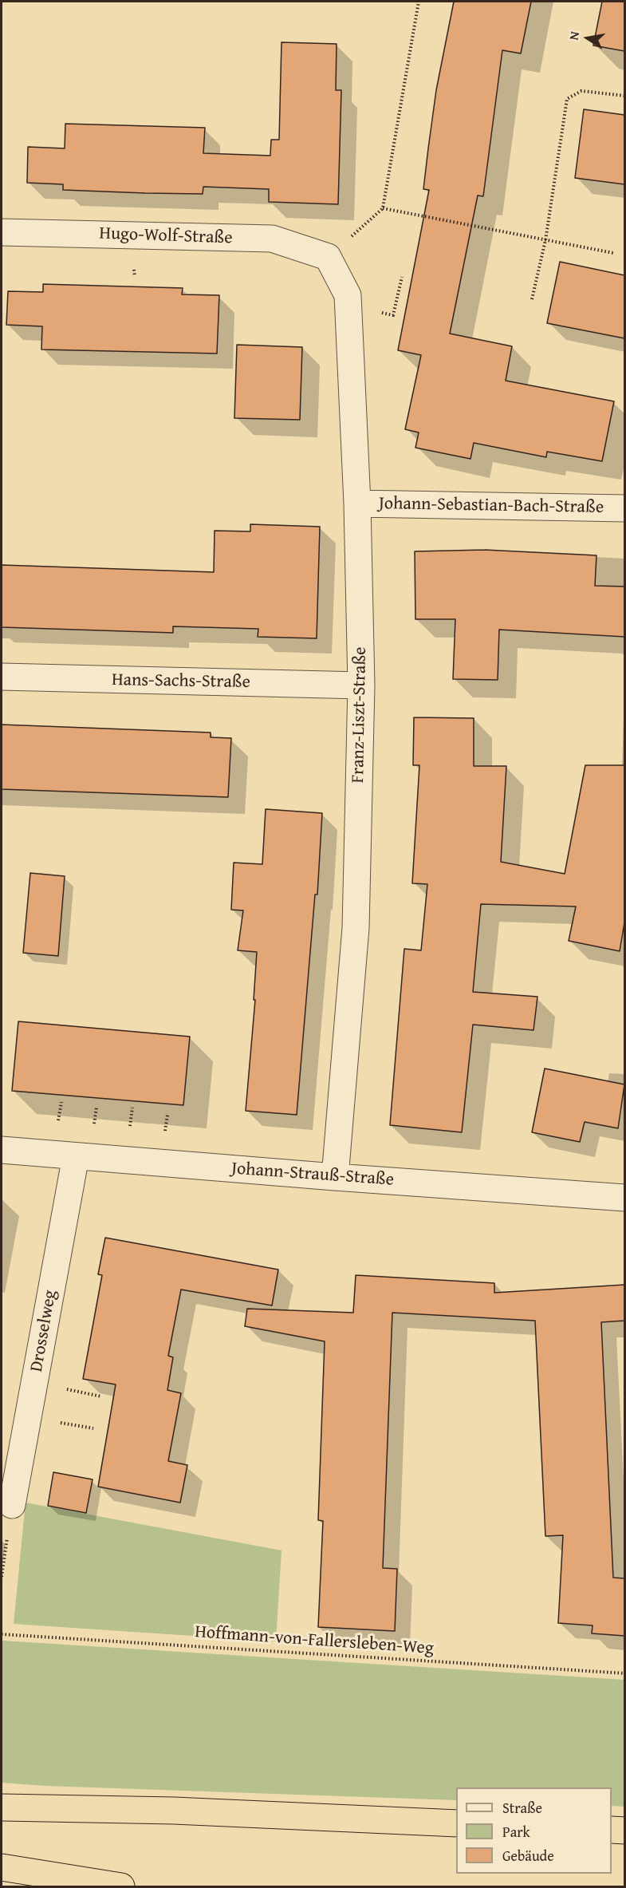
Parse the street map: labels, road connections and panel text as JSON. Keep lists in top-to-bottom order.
{
  "streets": {
    "street": [
      "Hugo-Wolf-Straße",
      "Johann-Sebastian-Bach-Straße",
      "Hans-Sachs-Straße",
      "Franz-Liszt-Straße",
      "Johann-Strauß-Straße",
      "Drosselweg"
    ],
    "path": ["Hoffmann-von-Fallersleben-Weg"]
  },
  "crossings": [
    ["Hugo-Wolf-Straße", "Franz-Liszt-Straße"],
    ["Johann-Sebastian-Bach-Straße", "Franz-Liszt-Straße"],
    ["Hans-Sachs-Straße", "Franz-Liszt-Straße"],
    ["Franz-Liszt-Straße", "Johann-Strauß-Straße"],
    ["Johann-Strauß-Straße", "Drosselweg"]
  ],
  "legend": ["Straße", "Park", "Gebäude"],
  "north": "left"
}
